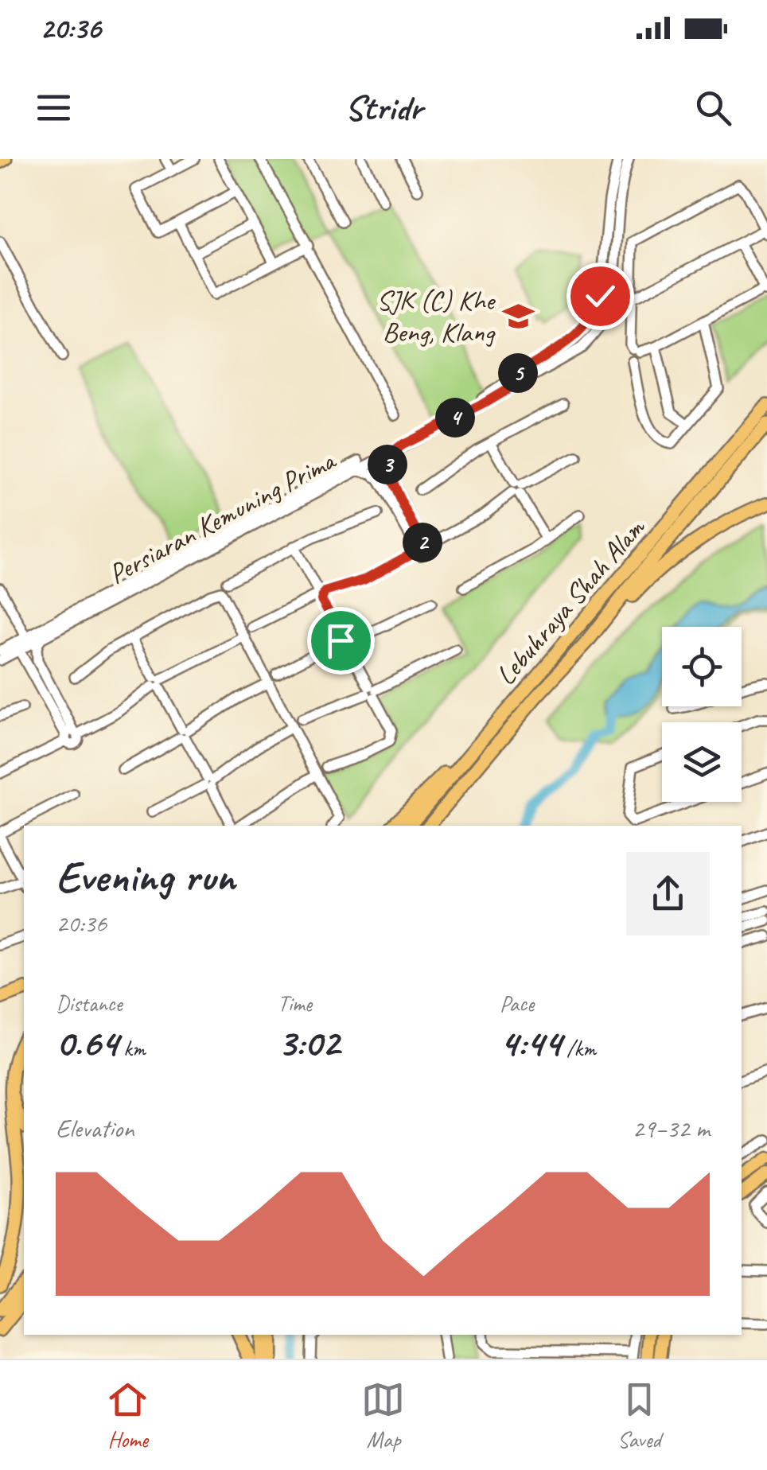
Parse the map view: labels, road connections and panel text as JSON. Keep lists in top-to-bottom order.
{
  "streets": {
    "highway": ["Lebuhraya Shah Alam"],
    "street": ["Persiaran Kemuning Prima"]
  },
  "places": {
    "school or university": ["SJK (C) Khe Beng, Klang"]
  },
  "page": {
    "status": "20:36",
    "header": "Stridr",
    "pins": [
      "5",
      "4",
      "3",
      "2"
    ],
    "heading": ["Evening run", "20:36"],
    "stats": [
      ["Distance", "0.64 km"],
      ["Time", "3:02"],
      ["Pace", "4:44 /km"]
    ],
    "chart": ["Elevation", "29–32 m"],
    "tabs": ["Home", "Map", "Saved"]
  }
}
